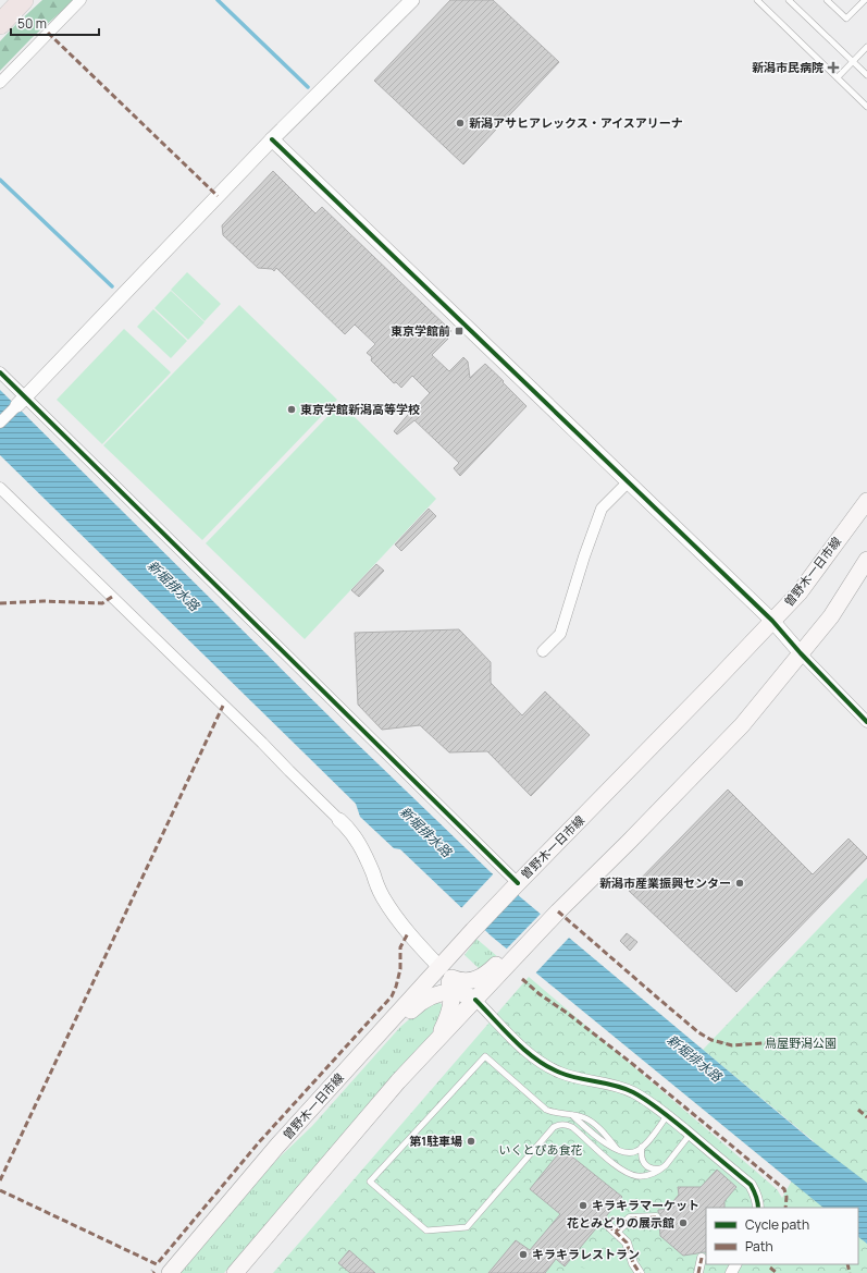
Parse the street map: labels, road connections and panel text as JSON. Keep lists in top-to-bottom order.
{
  "streets": {
    "main road": ["曽野木一日市線"]
  },
  "water": ["新堀排水路"],
  "parks": ["鳥屋野潟公園", "いくとぴあ食花"],
  "places": {
    "health": ["新潟市民病院"],
    "other": [
      "新潟アサヒアレックス・アイスアリーナ",
      "東京学館新潟高等学校",
      "新潟市産業振興センター",
      "第1駐車場",
      "キラキラマーケット",
      "花とみどりの展示館",
      "キラキラレストラン"
    ],
    "transit": ["東京学館前"]
  },
  "legend": ["Cycle path", "Path"],
  "scale_bar": "50 m"
}
